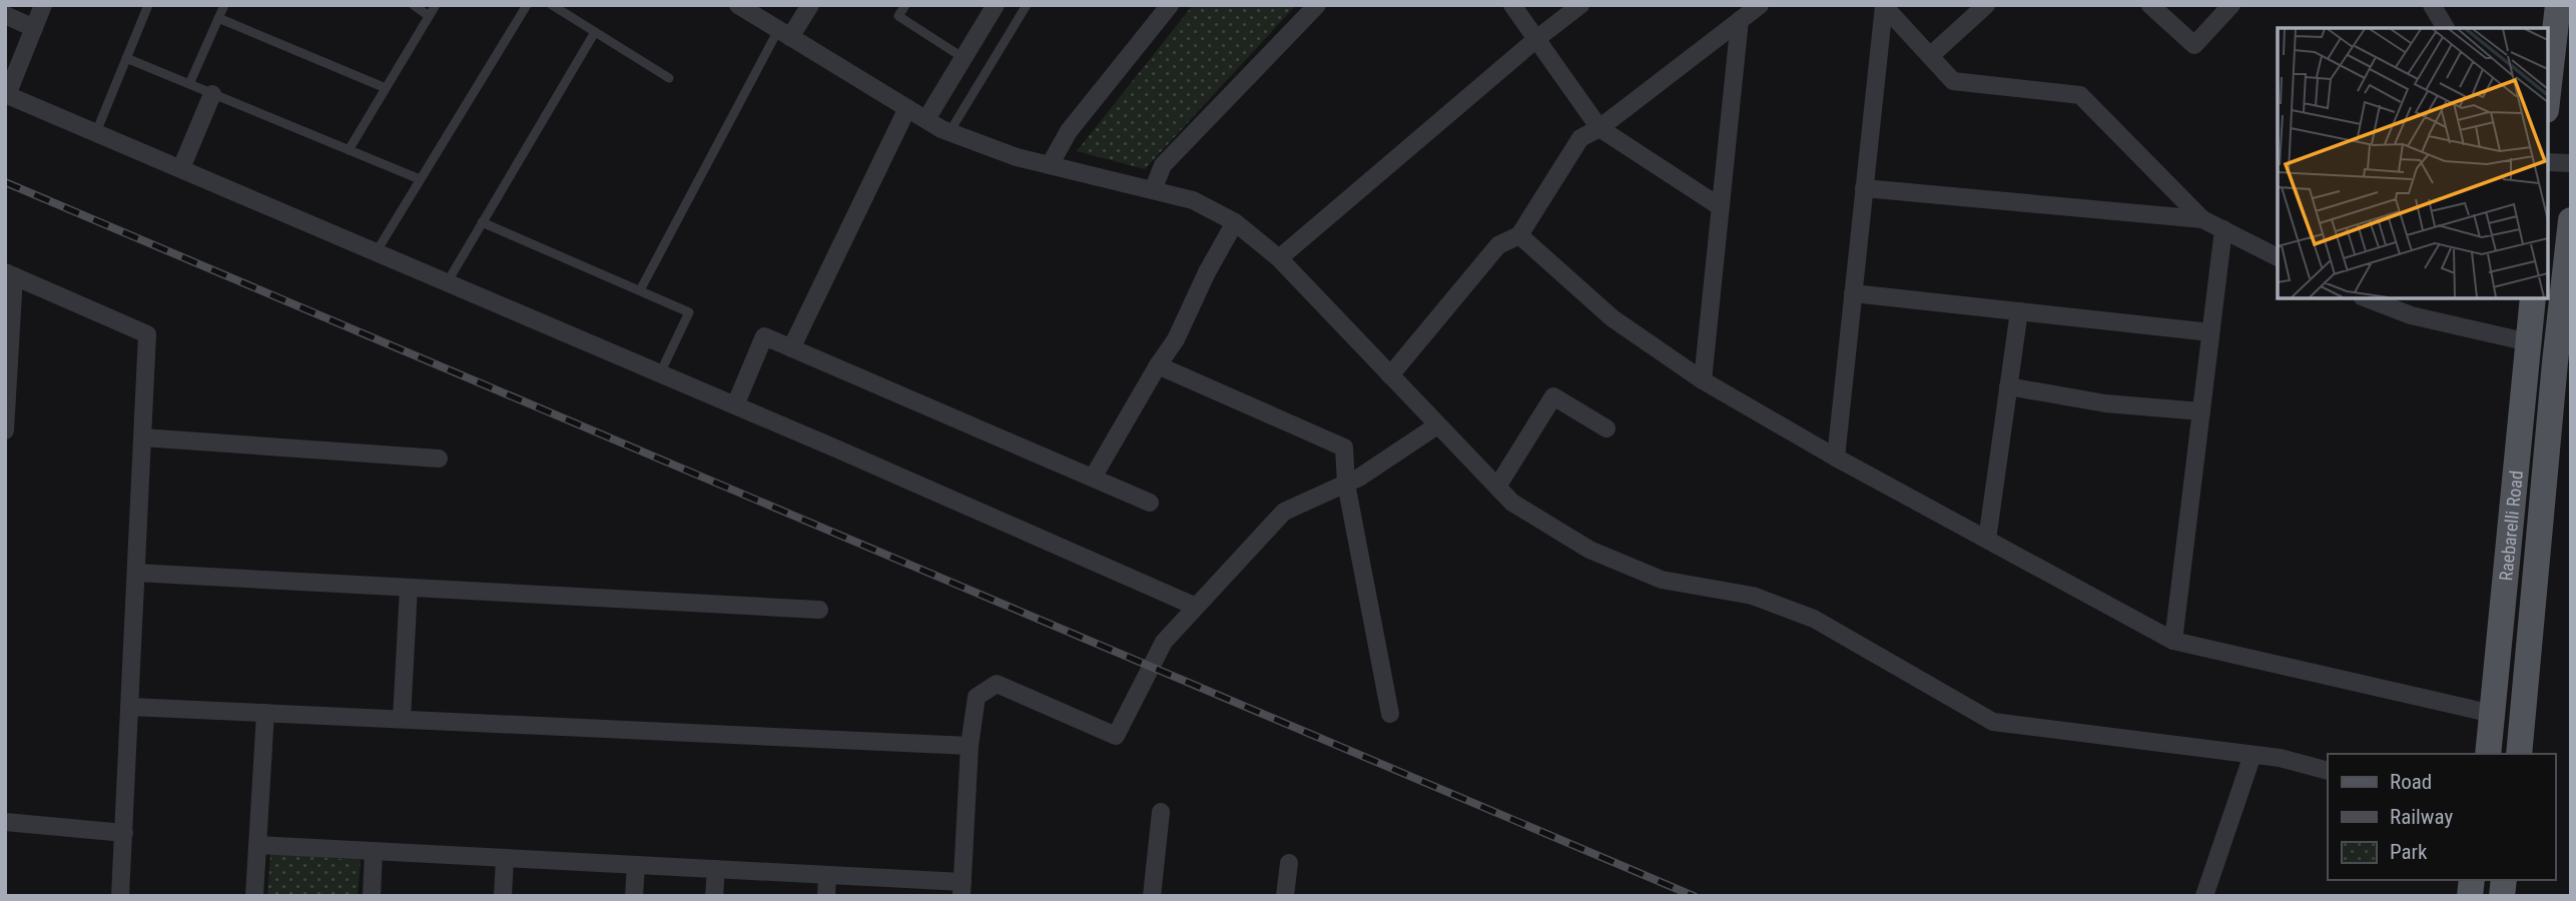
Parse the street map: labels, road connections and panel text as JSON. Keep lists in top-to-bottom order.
{
  "streets": {
    "main road": ["Raebarelli Road"]
  },
  "legend": ["Road", "Railway", "Park"]
}
